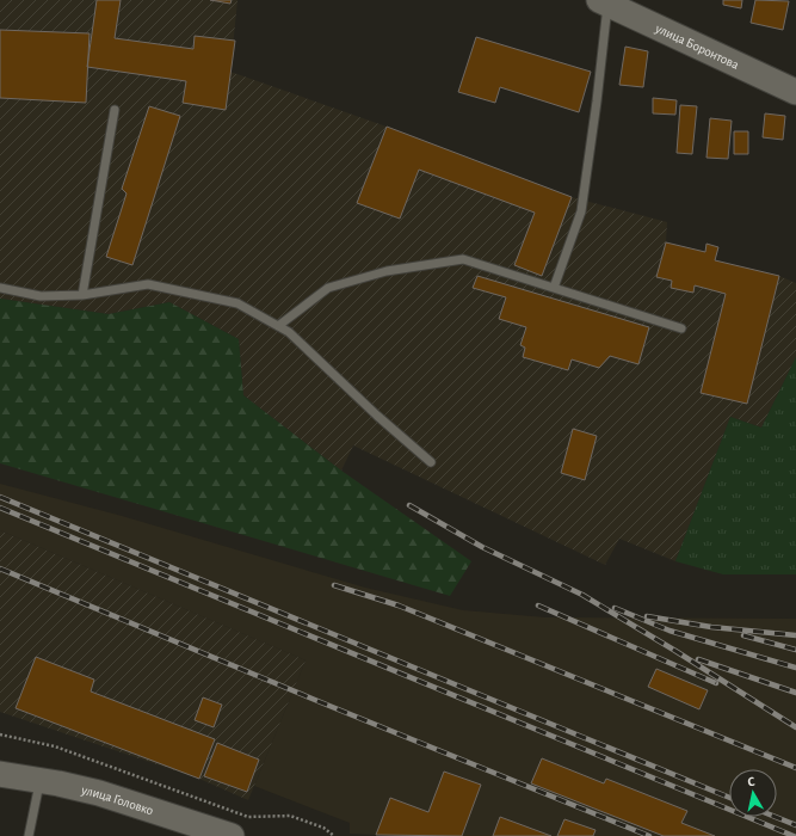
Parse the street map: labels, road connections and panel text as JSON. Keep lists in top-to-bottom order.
{
  "streets": {
    "main road": ["улица Боронтова", "улица Головко"]
  },
  "north": "top"
}
